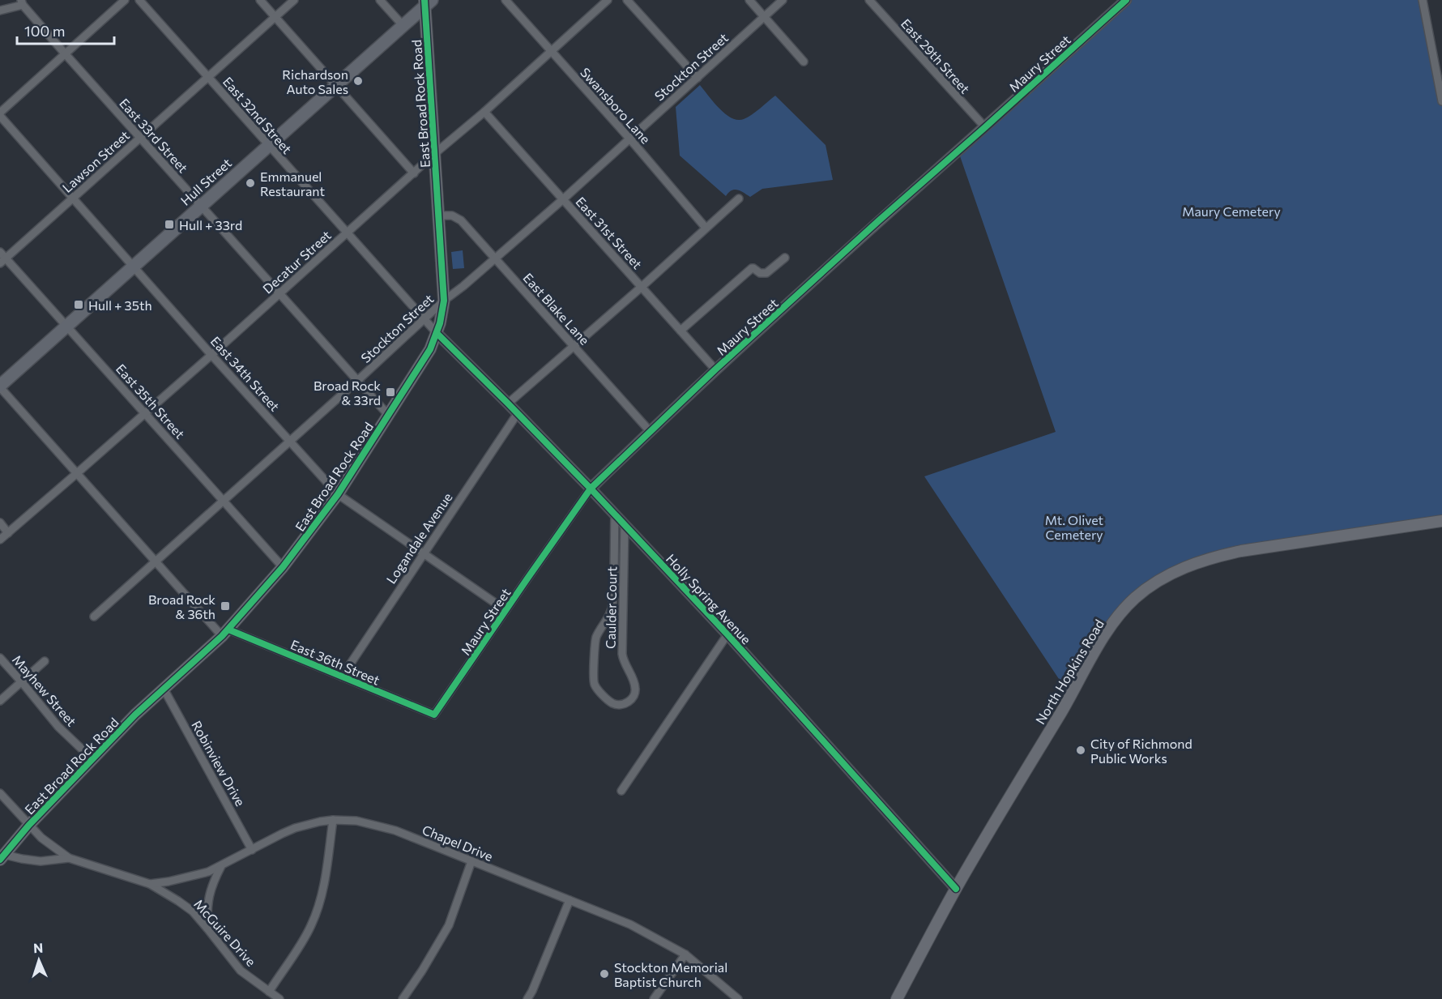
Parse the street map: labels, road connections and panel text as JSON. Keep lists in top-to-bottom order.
{
  "streets": {
    "main road": ["East Broad Rock Road", "Hull Street", "North Hopkins Road"],
    "street": [
      "East 29th Street",
      "Maury Street",
      "Stockton Street",
      "Swansboro Lane",
      "East 32nd Street",
      "East 33rd Street",
      "Lawson Street",
      "East 31st Street",
      "Decatur Street",
      "East Blake Lane",
      "East 34th Street",
      "East 35th Street",
      "Logandale Avenue",
      "Holly Spring Avenue",
      "Caulder Court",
      "East 36th Street",
      "Mayhew Street",
      "Robinview Drive",
      "Chapel Drive",
      "McGuire Drive"
    ]
  },
  "crossings": [
    ["East 29th Street", "Maury Street"],
    ["Maury Street", "East 31st Street"],
    ["Maury Street", "East Blake Lane"],
    ["Maury Street", "East 34th Street"],
    ["Maury Street", "Holly Spring Avenue"],
    ["Maury Street", "East 36th Street"],
    ["Stockton Street", "East Broad Rock Road"],
    ["Stockton Street", "Swansboro Lane"],
    ["Stockton Street", "East 32nd Street"],
    ["Stockton Street", "East 33rd Street"],
    ["Stockton Street", "East 31st Street"],
    ["Stockton Street", "East Blake Lane"],
    ["Stockton Street", "East 34th Street"],
    ["Stockton Street", "East 35th Street"],
    ["Stockton Street", "East 36th Street"],
    ["East Broad Rock Road", "East 32nd Street"],
    ["East Broad Rock Road", "East 33rd Street"],
    ["East Broad Rock Road", "Hull Street"],
    ["East Broad Rock Road", "Decatur Street"],
    ["East Broad Rock Road", "East Blake Lane"],
    ["East Broad Rock Road", "East 34th Street"],
    ["East Broad Rock Road", "East 35th Street"],
    ["East Broad Rock Road", "Holly Spring Avenue"],
    ["East Broad Rock Road", "East 36th Street"],
    ["East Broad Rock Road", "Mayhew Street"],
    ["East Broad Rock Road", "Robinview Drive"],
    ["East Broad Rock Road", "McGuire Drive"],
    ["Swansboro Lane", "Decatur Street"],
    ["East 32nd Street", "Lawson Street"],
    ["East 32nd Street", "Hull Street"],
    ["East 32nd Street", "Decatur Street"],
    ["East 32nd Street", "Holly Spring Avenue"],
    ["East 33rd Street", "Lawson Street"],
    ["East 33rd Street", "Hull Street"],
    ["East 33rd Street", "Decatur Street"],
    ["Lawson Street", "East 34th Street"],
    ["Lawson Street", "East 35th Street"],
    ["Hull Street", "East 34th Street"],
    ["Hull Street", "East 35th Street"],
    ["Hull Street", "East 36th Street"],
    ["East 31st Street", "Decatur Street"],
    ["Decatur Street", "East 34th Street"],
    ["Decatur Street", "East 35th Street"],
    ["Decatur Street", "East 36th Street"],
    ["East 34th Street", "Logandale Avenue"],
    ["Logandale Avenue", "Holly Spring Avenue"],
    ["Logandale Avenue", "East 36th Street"],
    ["Holly Spring Avenue", "Caulder Court"],
    ["Holly Spring Avenue", "North Hopkins Road"],
    ["Robinview Drive", "Chapel Drive"],
    ["Chapel Drive", "McGuire Drive"]
  ],
  "parks": ["Maury Cemetery", "Mt. Olivet Cemetery"],
  "places": {
    "other": [
      "Richardson Auto Sales",
      "Emmanuel Restaurant",
      "City of Richmond Public Works",
      "Stockton Memorial Baptist Church"
    ],
    "transit": [
      "Hull + 33rd",
      "Hull + 35th",
      "Broad Rock & 33rd",
      "Broad Rock & 36th"
    ]
  },
  "scale_bar": "100 m",
  "north": "top"
}
